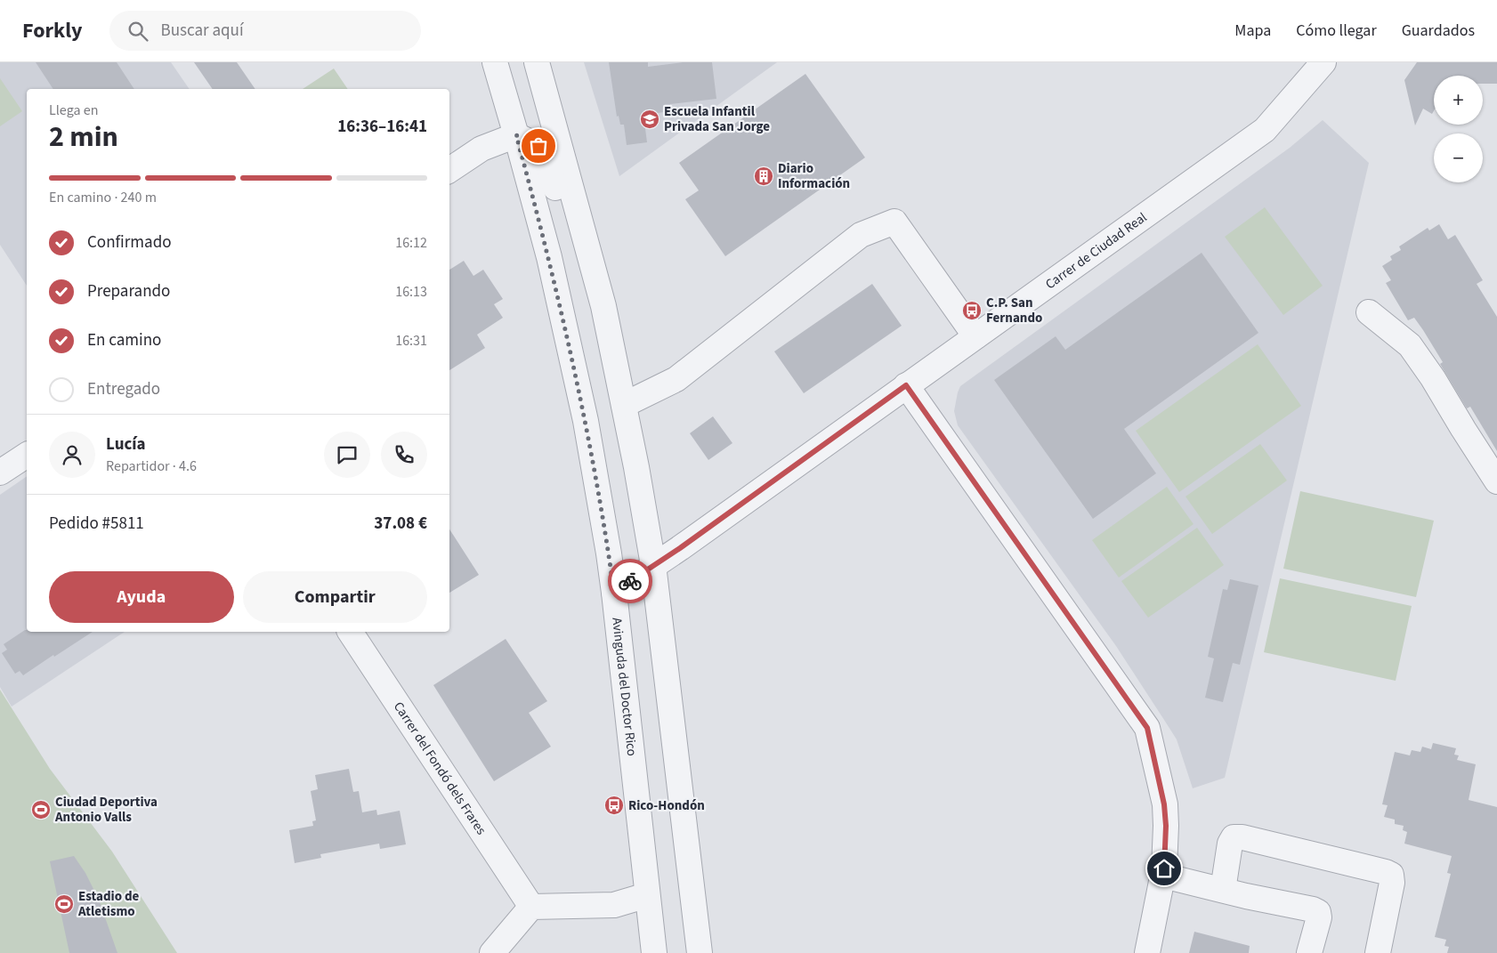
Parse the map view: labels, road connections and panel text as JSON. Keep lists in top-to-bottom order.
{
  "streets": {
    "street": ["Carrer de Ciudad Real", "Avinguda del Doctor Rico", "Carrer del Fondó dels Frares"]
  },
  "crossings": [
    ["Carrer de Ciudad Real", "Avinguda del Doctor Rico"]
  ],
  "places": {
    "school or university": ["Escuela Infantil Privada San Jorge"],
    "building": ["Diario Información"],
    "bus stop": ["C.P. San Fernando", "Rico-Hondón"],
    "sports": ["Ciudad Deportiva Antonio Valls", "Estadio de Atletismo"]
  },
  "page": {
    "header": "Forkly",
    "search": "Buscar aquí",
    "nav": ["Mapa", "Cómo llegar", "Guardados"],
    "map_buttons": ["+", "−"],
    "heading": ["2 min", "Llega en", "16:36–16:41"],
    "panel": [
      "Lucía",
      "Repartidor · 4.6",
      "Pedido #5811",
      "37.08 €"
    ],
    "bar": "En camino · 240 m",
    "list": [
      ["Confirmado", "16:12"],
      ["Preparando", "16:13"],
      ["En camino", "16:31"],
      "Entregado"
    ],
    "buttons": ["Ayuda", "Compartir"]
  }
}
